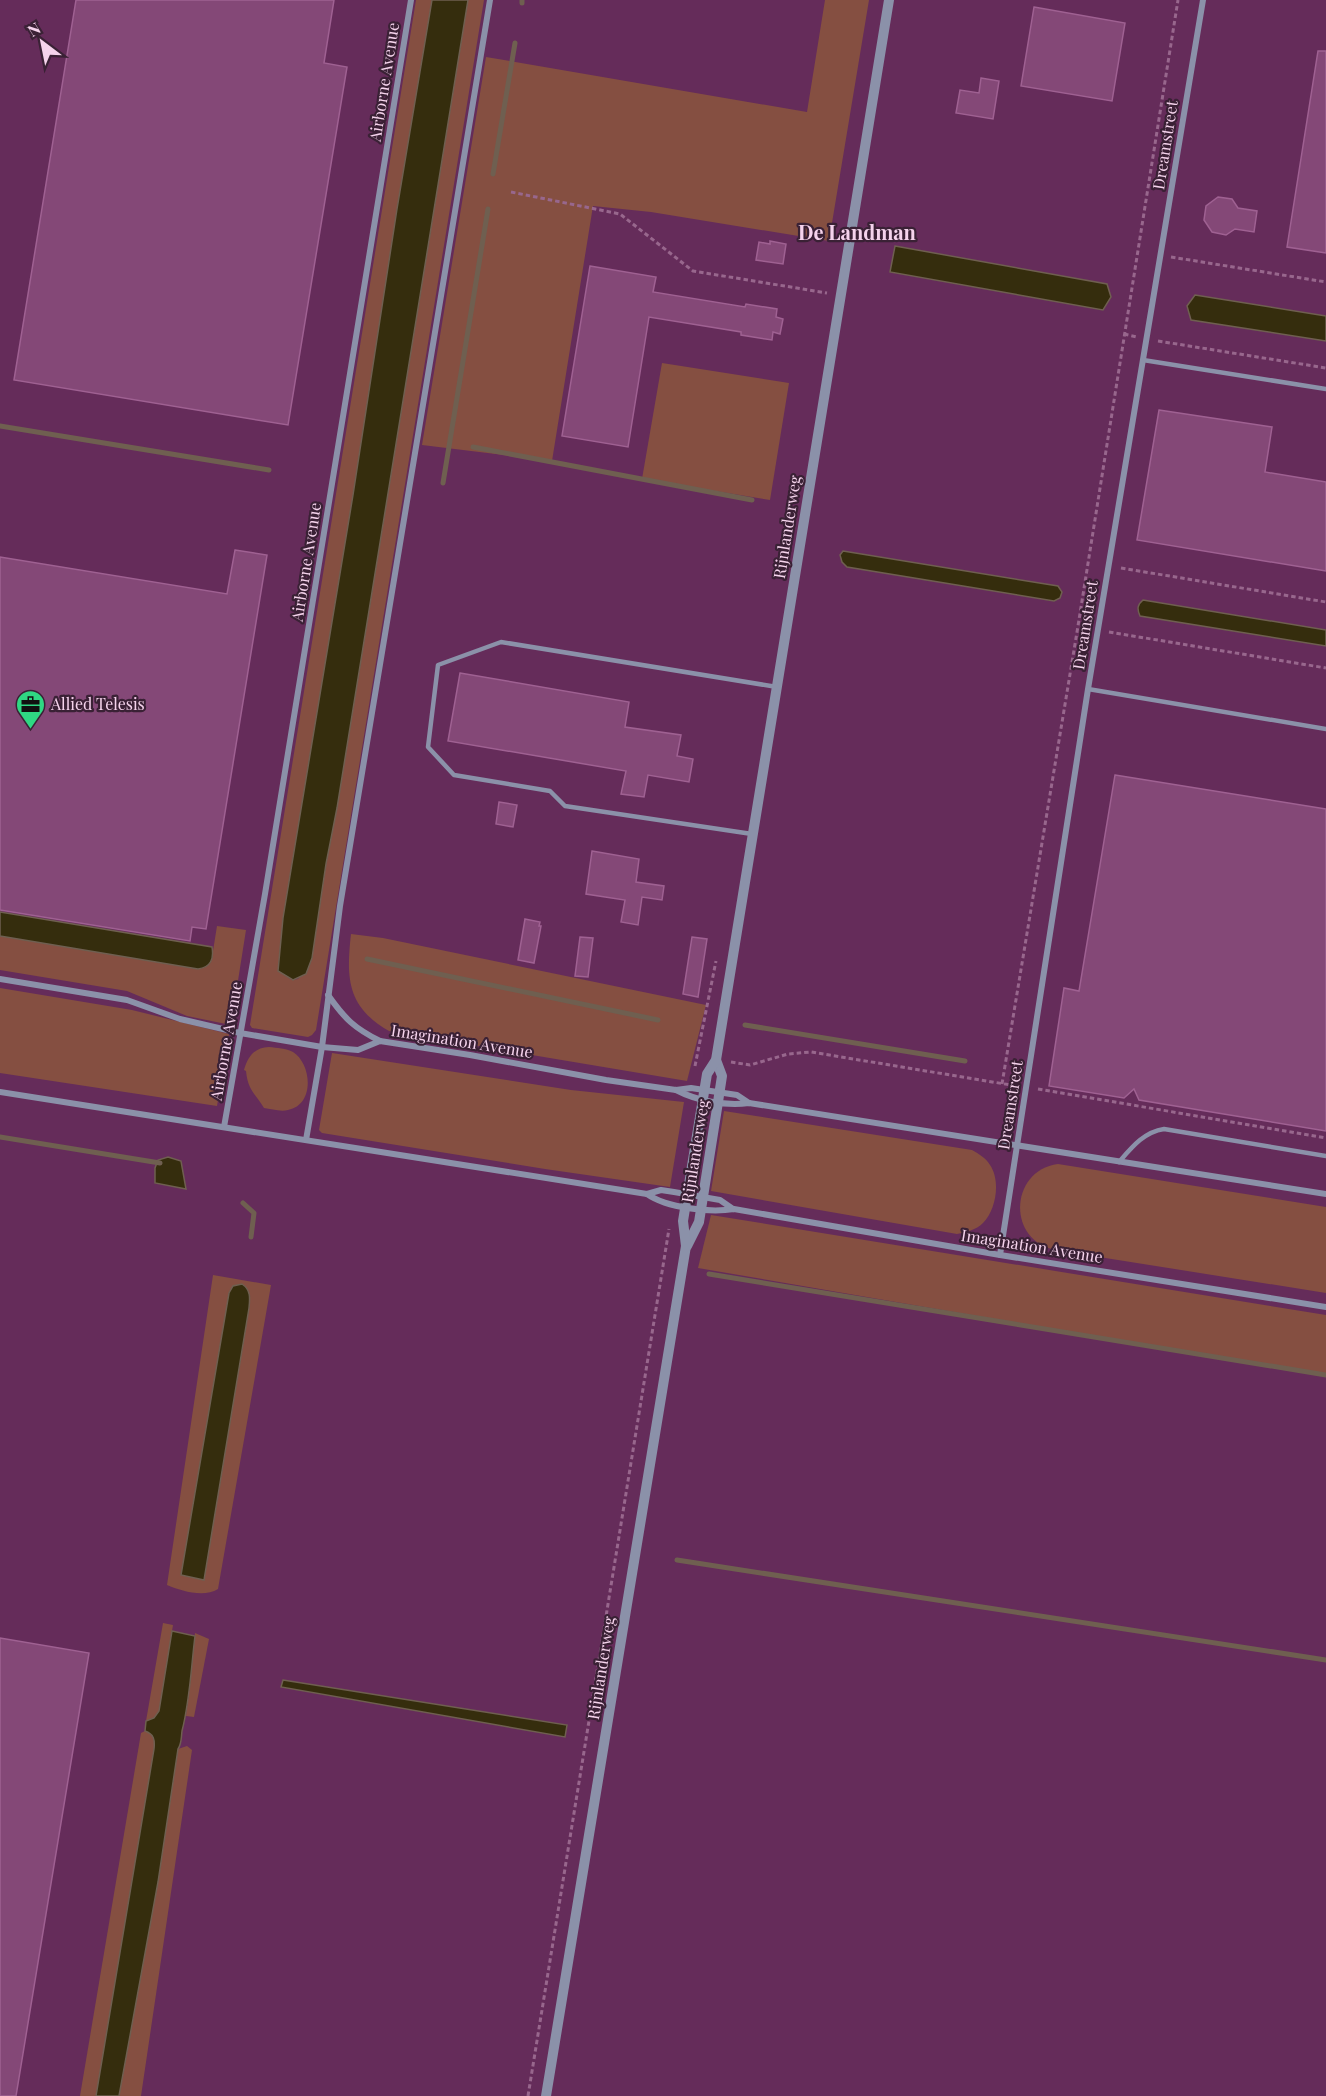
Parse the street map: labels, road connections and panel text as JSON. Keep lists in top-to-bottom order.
{
  "streets": {
    "street": [
      "Airborne Avenue",
      "Dreamstreet",
      "Rijnlanderweg",
      "Imagination Avenue"
    ]
  },
  "crossings": [
    ["Airborne Avenue", "Imagination Avenue"],
    ["Dreamstreet", "Imagination Avenue"],
    ["Rijnlanderweg", "Imagination Avenue"]
  ],
  "districts": ["De Landman"],
  "places": {
    "office": ["Allied Telesis"]
  },
  "north": "top left"
}
